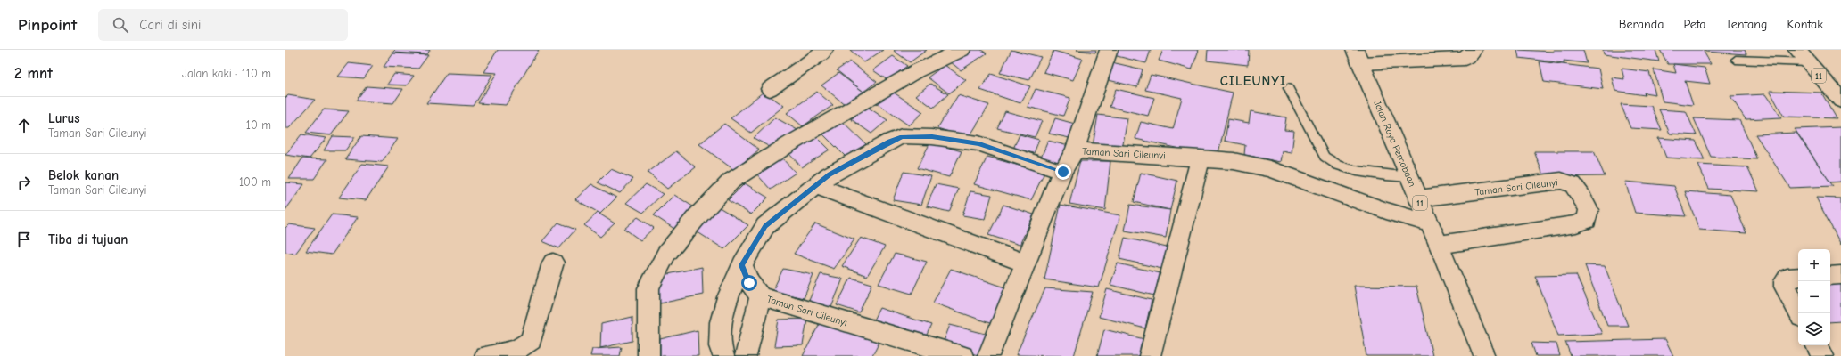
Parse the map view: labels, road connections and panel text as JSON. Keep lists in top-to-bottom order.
{
  "streets": {
    "main road": ["11", "Jalan Raya Percobaan", "Taman Sari Cileunyi"]
  },
  "crossings": [
    ["Jalan Raya Percobaan", "Taman Sari Cileunyi"]
  ],
  "districts": ["CILEUNYI"],
  "page": {
    "header": "Pinpoint",
    "search": "Cari di sini",
    "nav": [
      "Beranda",
      "Peta",
      "Tentang",
      "Kontak"
    ],
    "heading": ["2 mnt", "Jalan kaki · 110 m"],
    "list": [
      ["Lurus", "Taman Sari Cileunyi", "10 m"],
      ["Belok kanan", "Taman Sari Cileunyi", "100 m"],
      "Tiba di tujuan"
    ],
    "map_buttons": ["+", "−"]
  }
}
